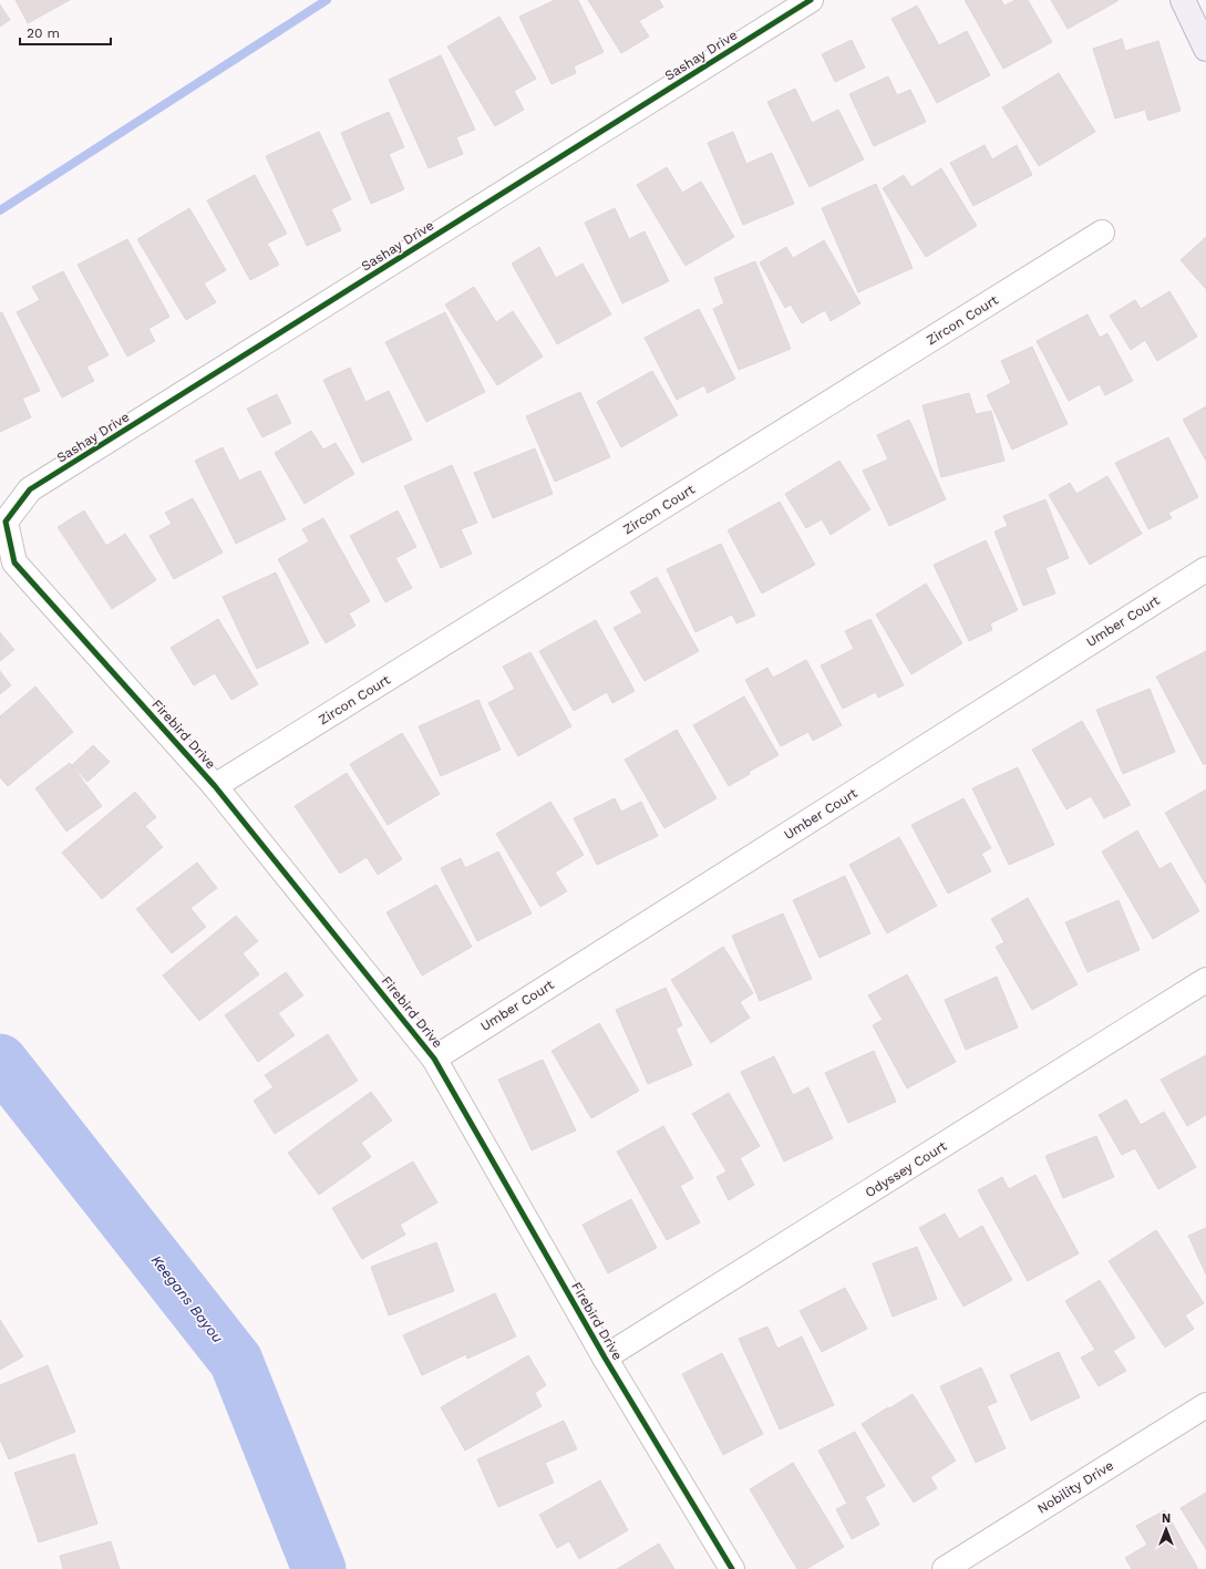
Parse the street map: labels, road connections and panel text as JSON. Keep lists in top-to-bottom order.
{
  "streets": {
    "street": [
      "Sashay Drive",
      "Zircon Court",
      "Umber Court",
      "Firebird Drive",
      "Odyssey Court",
      "Nobility Drive"
    ]
  },
  "crossings": [
    ["Sashay Drive", "Firebird Drive"],
    ["Zircon Court", "Firebird Drive"],
    ["Umber Court", "Firebird Drive"],
    ["Firebird Drive", "Odyssey Court"]
  ],
  "water": ["Keegans Bayou"],
  "scale_bar": "20 m",
  "north": "top"
}
